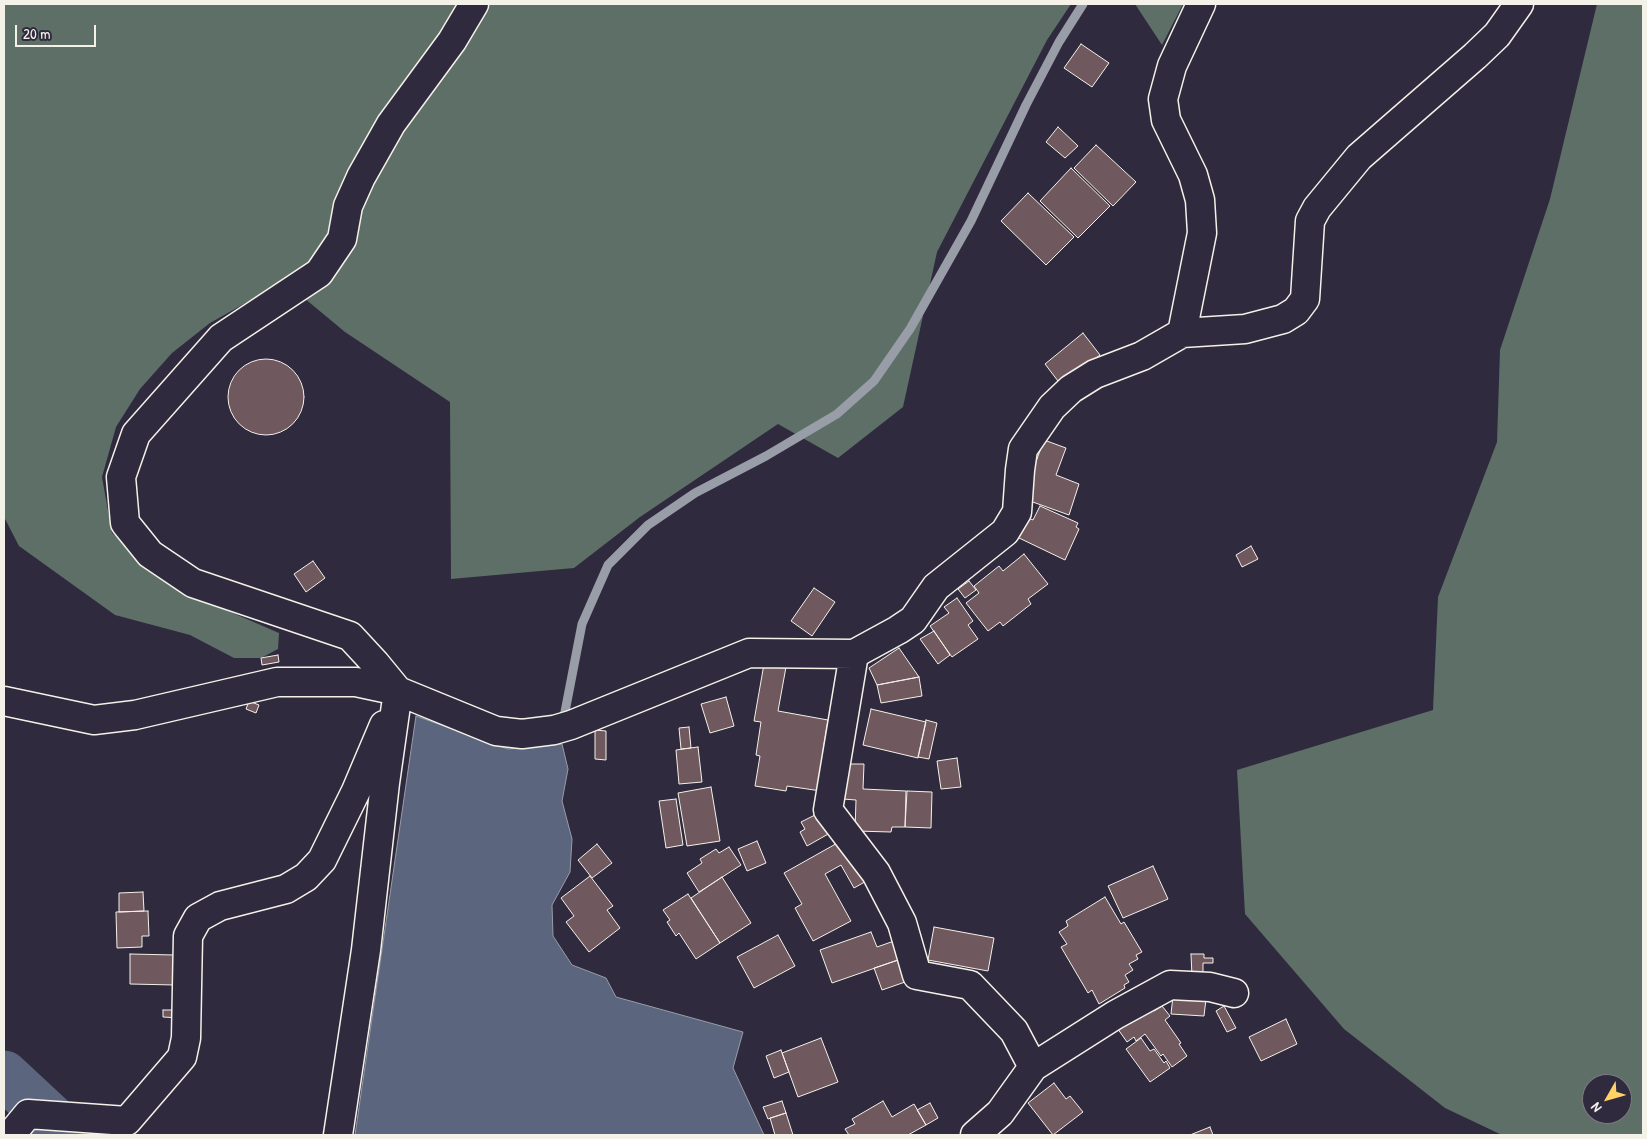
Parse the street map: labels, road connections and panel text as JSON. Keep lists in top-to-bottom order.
{
  "scale_bar": "20 m",
  "north": "bottom left"
}
